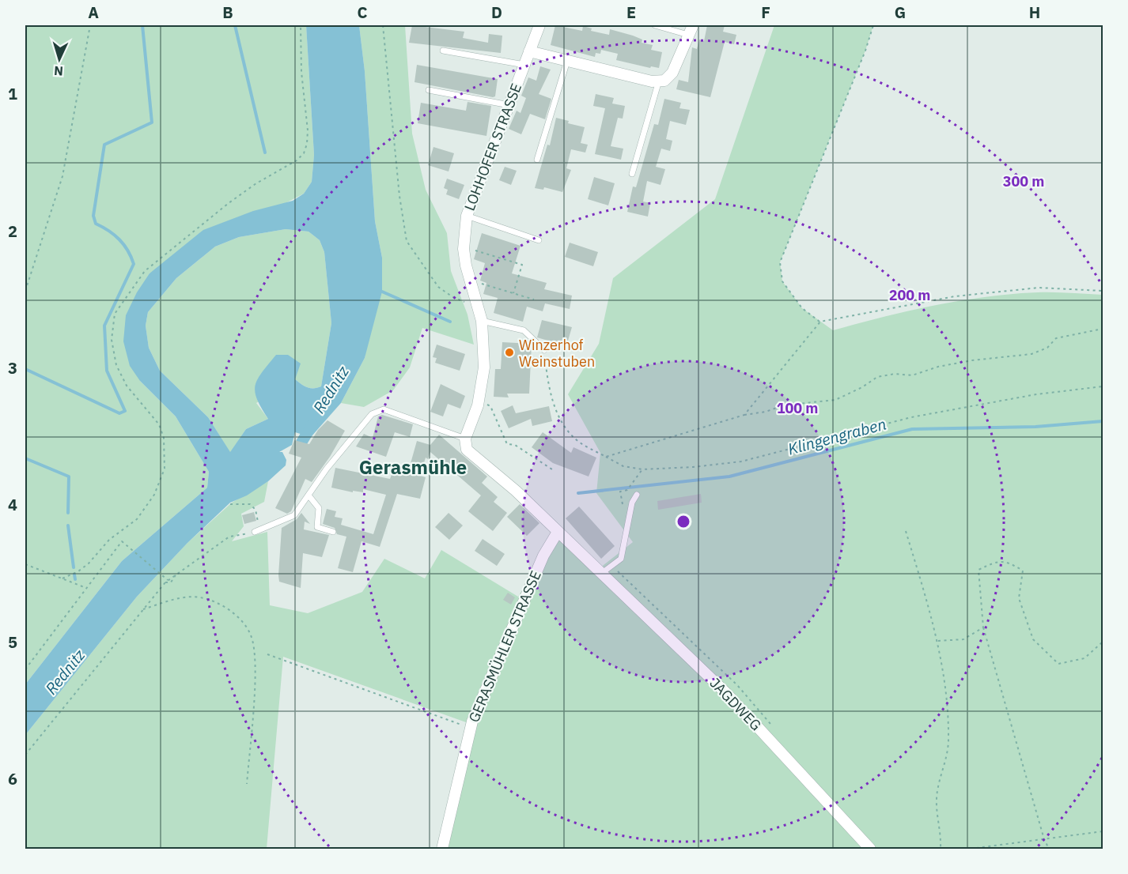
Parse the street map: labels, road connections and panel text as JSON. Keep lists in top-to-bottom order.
{
  "streets": {
    "street": ["LOHHOFER STRASSE", "GERASMÜHLER STRASSE", "JAGDWEG"]
  },
  "crossings": [
    ["LOHHOFER STRASSE", "JAGDWEG"],
    ["GERASMÜHLER STRASSE", "JAGDWEG"]
  ],
  "districts": ["Gerasmühle"],
  "water": ["Rednitz", "Klingengraben"],
  "places": ["Winzerhof Weinstuben"],
  "north": "bottom",
  "grid": {
    "columns": [
      "A",
      "B",
      "C",
      "D",
      "E",
      "F",
      "G",
      "H"
    ],
    "rows": [
      "1",
      "2",
      "3",
      "4",
      "5",
      "6"
    ]
  },
  "rings": ["300 m", "200 m", "100 m"]
}
